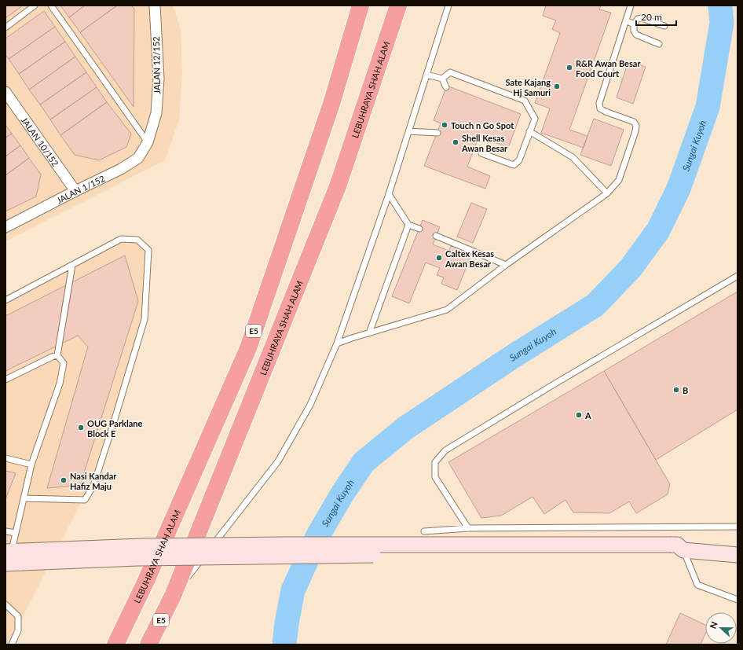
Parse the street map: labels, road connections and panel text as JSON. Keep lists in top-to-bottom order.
{
  "streets": {
    "highway": ["LEBUHRAYA SHAH ALAM", "E5"],
    "street": ["JALAN 12/152", "JALAN 10/152", "JALAN 1/152"]
  },
  "crossings": [
    ["JALAN 12/152", "JALAN 1/152"],
    ["JALAN 10/152", "JALAN 1/152"]
  ],
  "water": ["Sungai Kuyoh"],
  "places": [
    "R&R Awan Besar Food Court",
    "Sate Kajang Hj Samuri",
    "Touch n Go Spot",
    "Shell Kesas Awan Besar",
    "Caltex Kesas Awan Besar",
    "B",
    "A",
    "OUG Parklane Block E",
    "Nasi Kandar Hafiz Maju"
  ],
  "scale_bar": "20 m",
  "north": "left"
}
